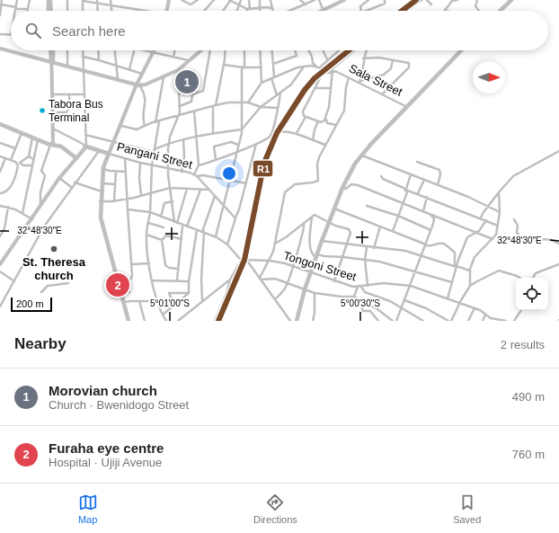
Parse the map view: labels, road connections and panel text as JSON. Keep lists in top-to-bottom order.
{
  "streets": {
    "street": ["Sala Street", "Pangani Street", "Tongoni Street"]
  },
  "places": ["Tabora Bus Terminal", "St. Theresa church"],
  "lines": ["transit line R1"],
  "scale_bar": "200 m",
  "north": "right",
  "page": {
    "search": "Search here",
    "pins": ["1", "2"],
    "scale": "200 m",
    "heading": ["Nearby", "2 results"],
    "list": [
      {
        "mark": "1",
        "name": "Morovian church",
        "note": "Church · Bwenidogo Street",
        "value": "490 m"
      },
      {
        "mark": "2",
        "name": "Furaha eye centre",
        "note": "Hospital · Ujiji Avenue",
        "value": "760 m"
      }
    ],
    "nav": ["Map", "Directions", "Saved"]
  },
  "coordinates": ["32°48'30\"E", "5°01'00\"S", "5°00'30\"S"]
}
